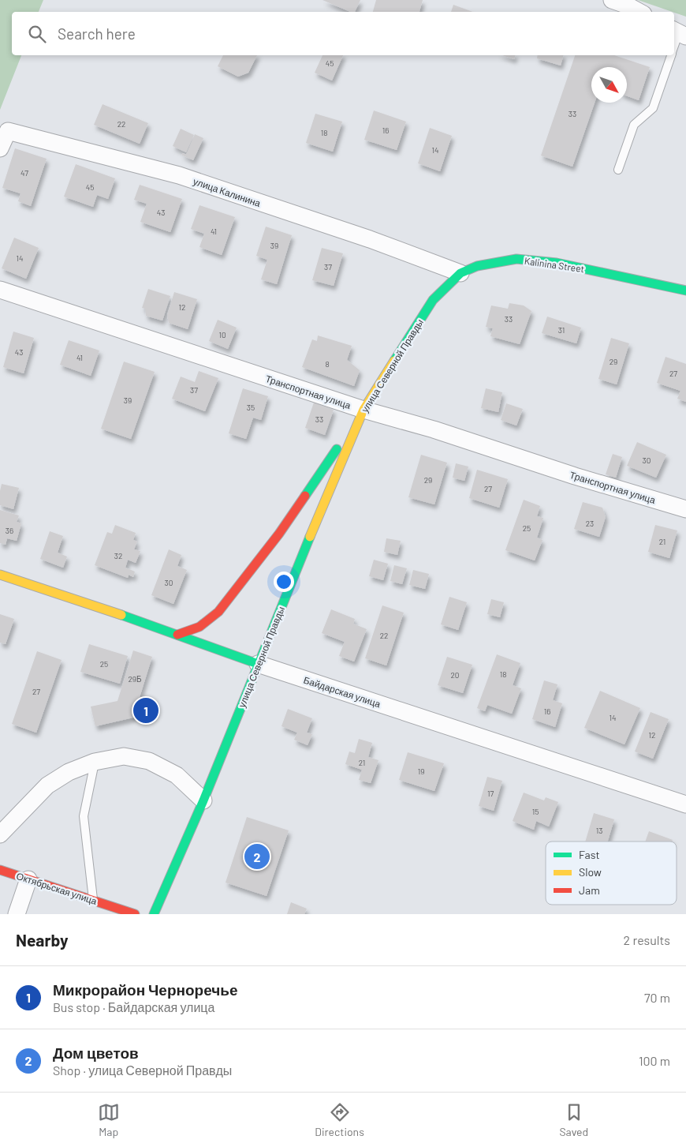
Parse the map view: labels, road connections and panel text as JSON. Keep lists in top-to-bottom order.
{
  "streets": {
    "highway": [
      "Kalinina Street",
      "улица Северной Правды",
      "Байдарская улица",
      "Октябрьская улица"
    ],
    "street": ["улица Калинина", "Транспортная улица"]
  },
  "crossings": [
    ["улица Калинина", "Kalinina Street"],
    ["Kalinina Street", "улица Северной Правды"],
    ["улица Северной Правды", "Транспортная улица"],
    ["улица Северной Правды", "Байдарская улица"]
  ],
  "house_numbers": [
    "45",
    "33",
    "22",
    "16",
    "18",
    "14",
    "47",
    "45",
    "43",
    "41",
    "39",
    "14",
    "37",
    "12",
    "33",
    "31",
    "10",
    "43",
    "41",
    "29",
    "8",
    "27",
    "37",
    "39",
    "35",
    "33",
    "30",
    "29",
    "27",
    "23",
    "25",
    "36",
    "21",
    "32",
    "30",
    "22",
    "25",
    "18",
    "20",
    "29Б",
    "27",
    "16",
    "14",
    "12",
    "21",
    "19",
    "17",
    "15",
    "13"
  ],
  "legend": ["Fast", "Slow", "Jam"],
  "north": "bottom right",
  "page": {
    "search": "Search here",
    "pins": ["1", "2"],
    "heading": ["Nearby", "2 results"],
    "list": [
      {
        "mark": "1",
        "name": "Микрорайон Черноречье",
        "note": "Bus stop · Байдарская улица",
        "value": "70 m"
      },
      {
        "mark": "2",
        "name": "Дом цветов",
        "note": "Shop · улица Северной Правды",
        "value": "100 m"
      }
    ],
    "nav": ["Map", "Directions", "Saved"]
  }
}
